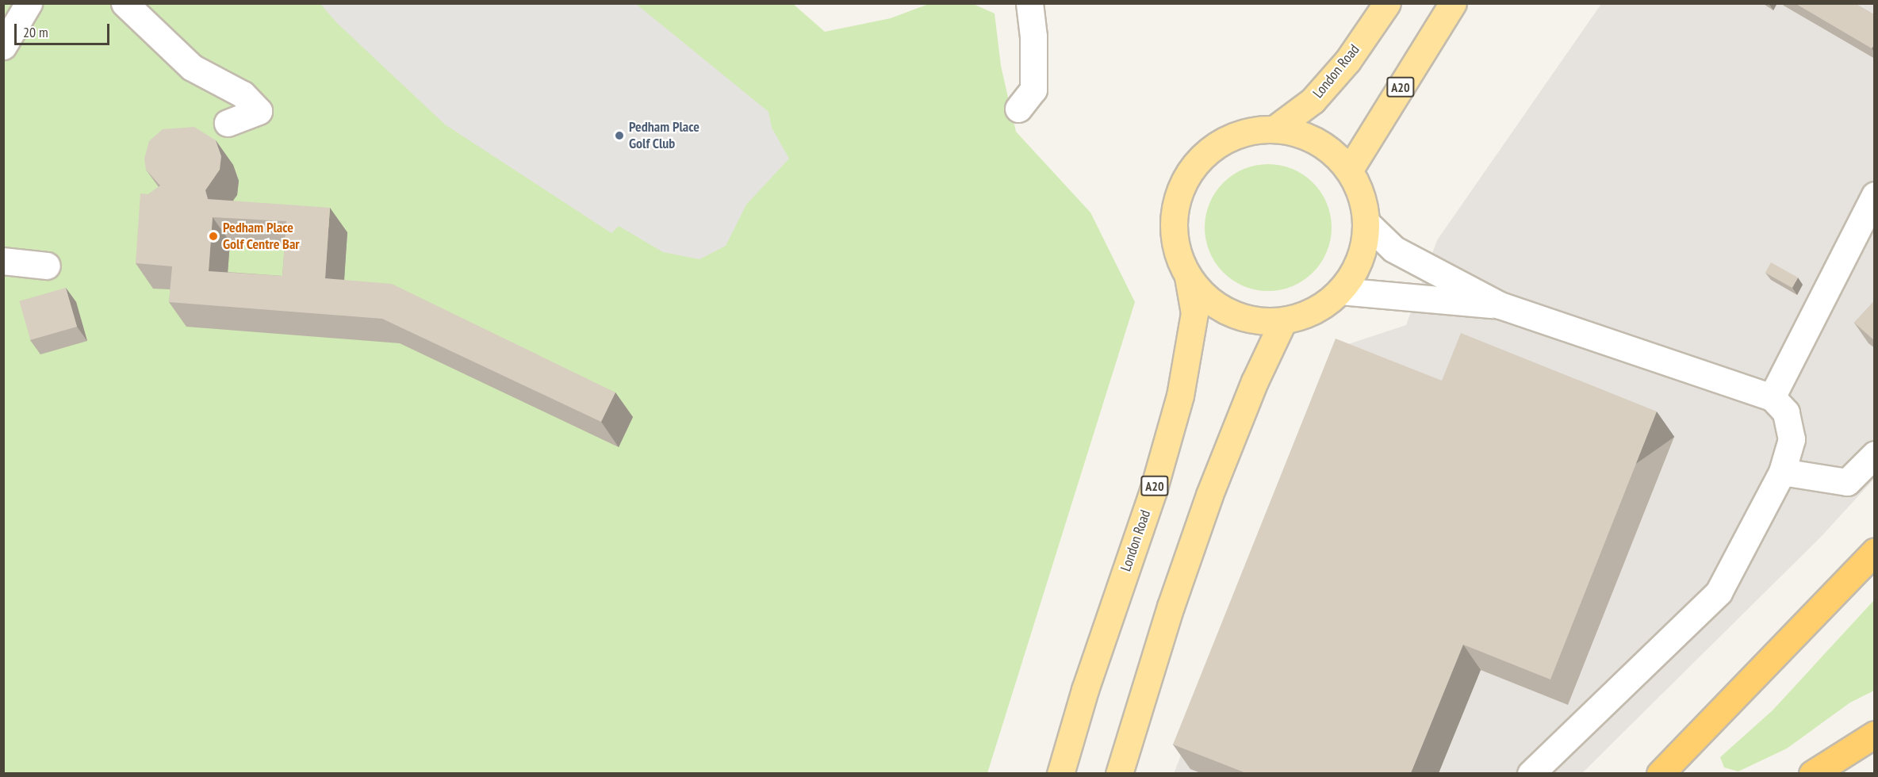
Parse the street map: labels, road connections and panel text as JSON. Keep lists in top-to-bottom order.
{
  "streets": {
    "main road": ["London Road", "A20"]
  },
  "places": ["Pedham Place Golf Club", "Pedham Place Golf Centre Bar"],
  "scale_bar": "20 m"
}
